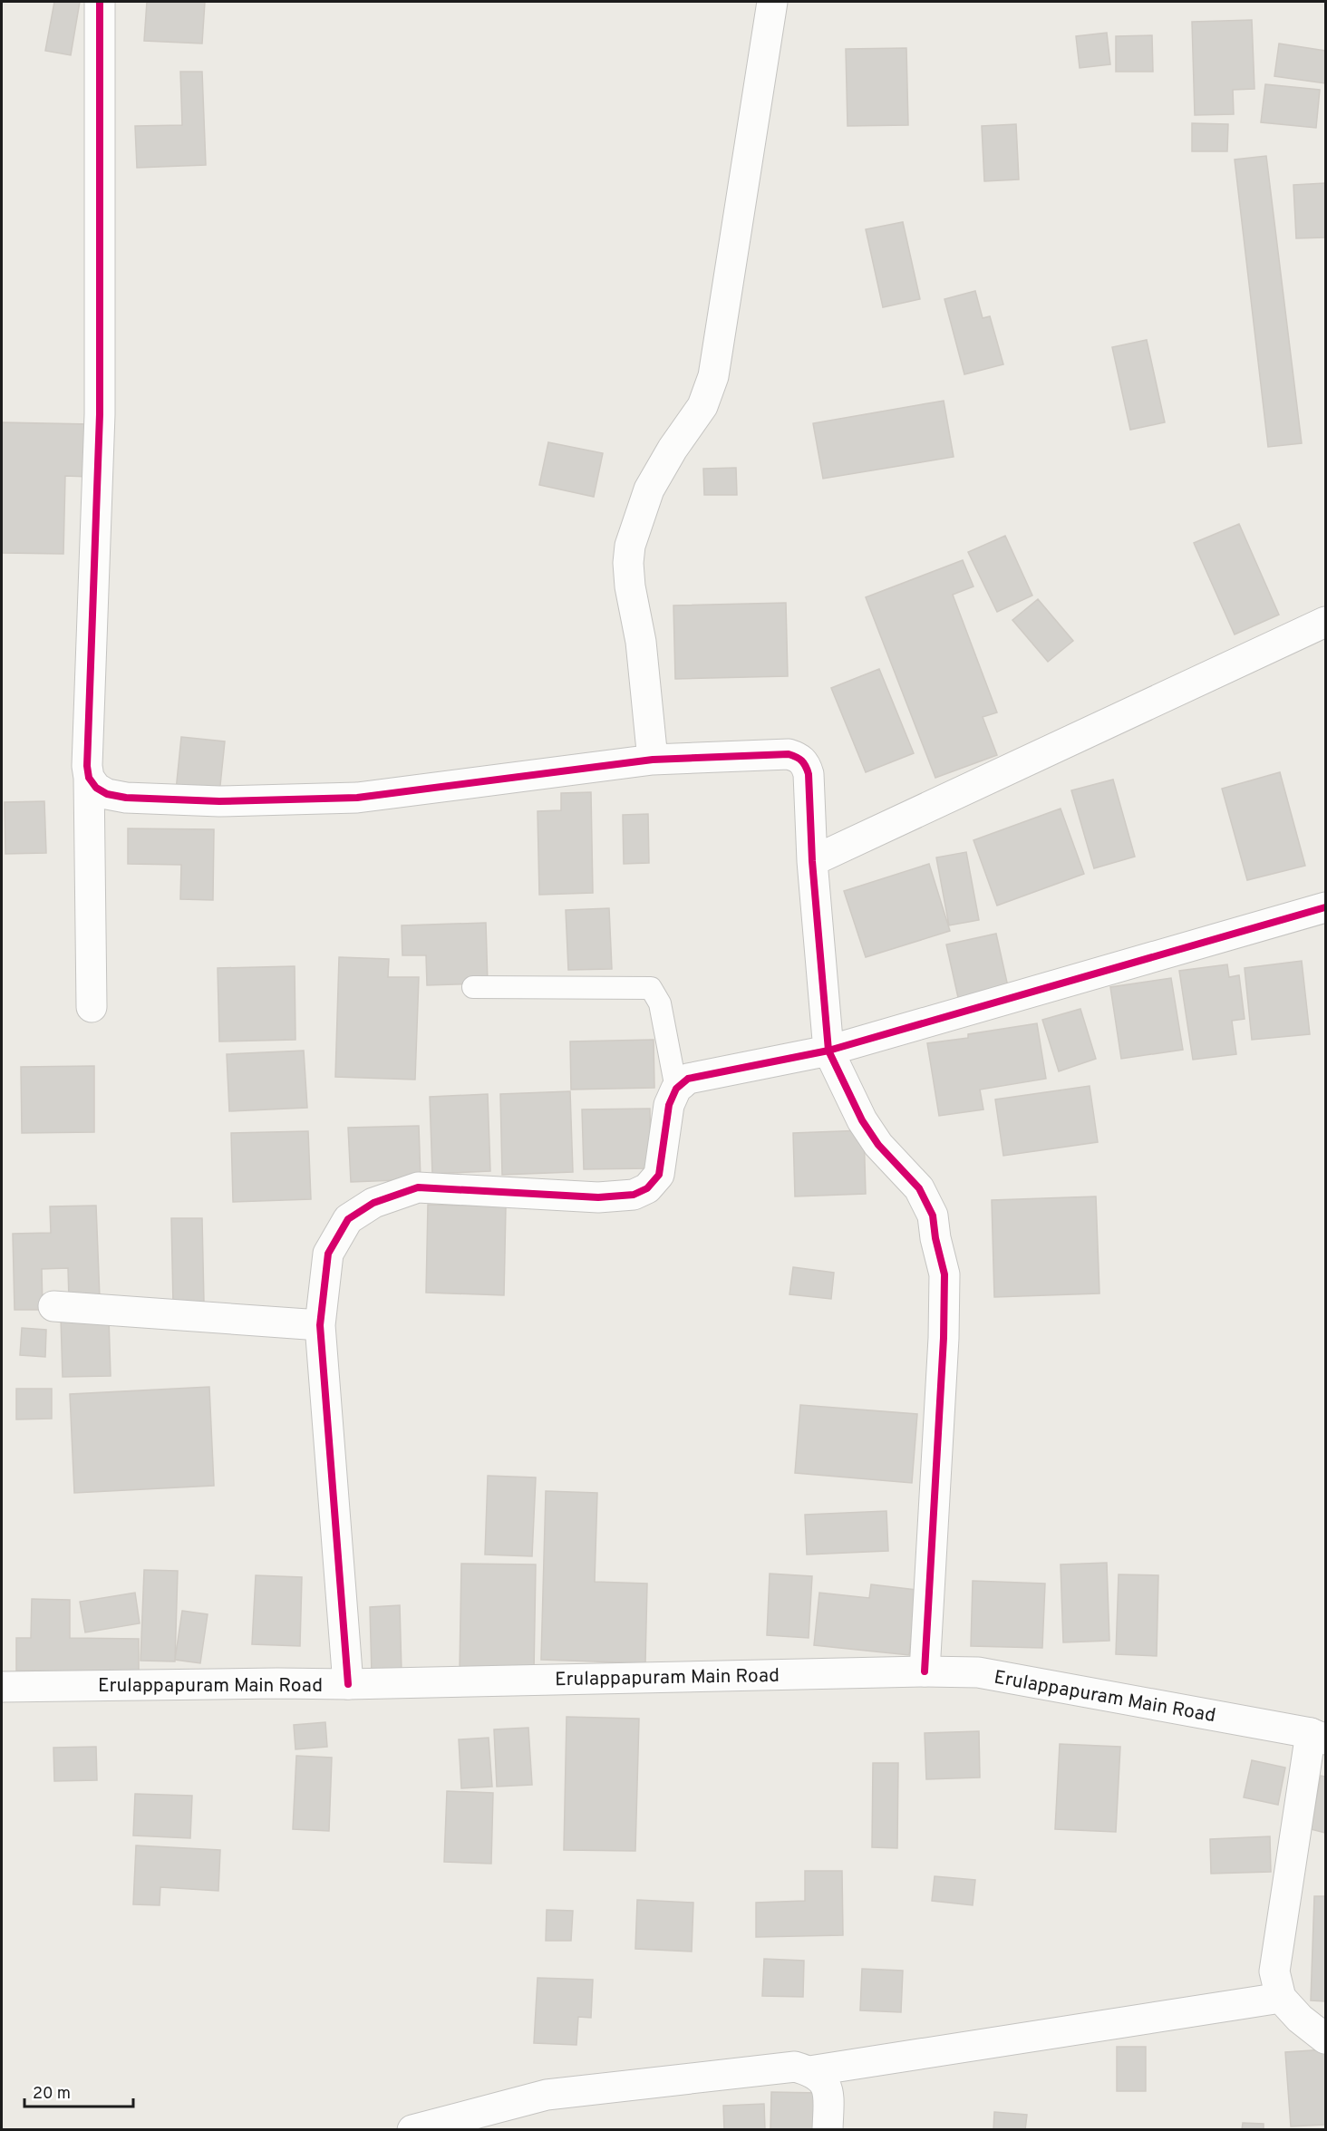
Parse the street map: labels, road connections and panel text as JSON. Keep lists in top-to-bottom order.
{
  "streets": {
    "street": ["Erulappapuram Main Road"]
  },
  "scale_bar": "20 m"
}
